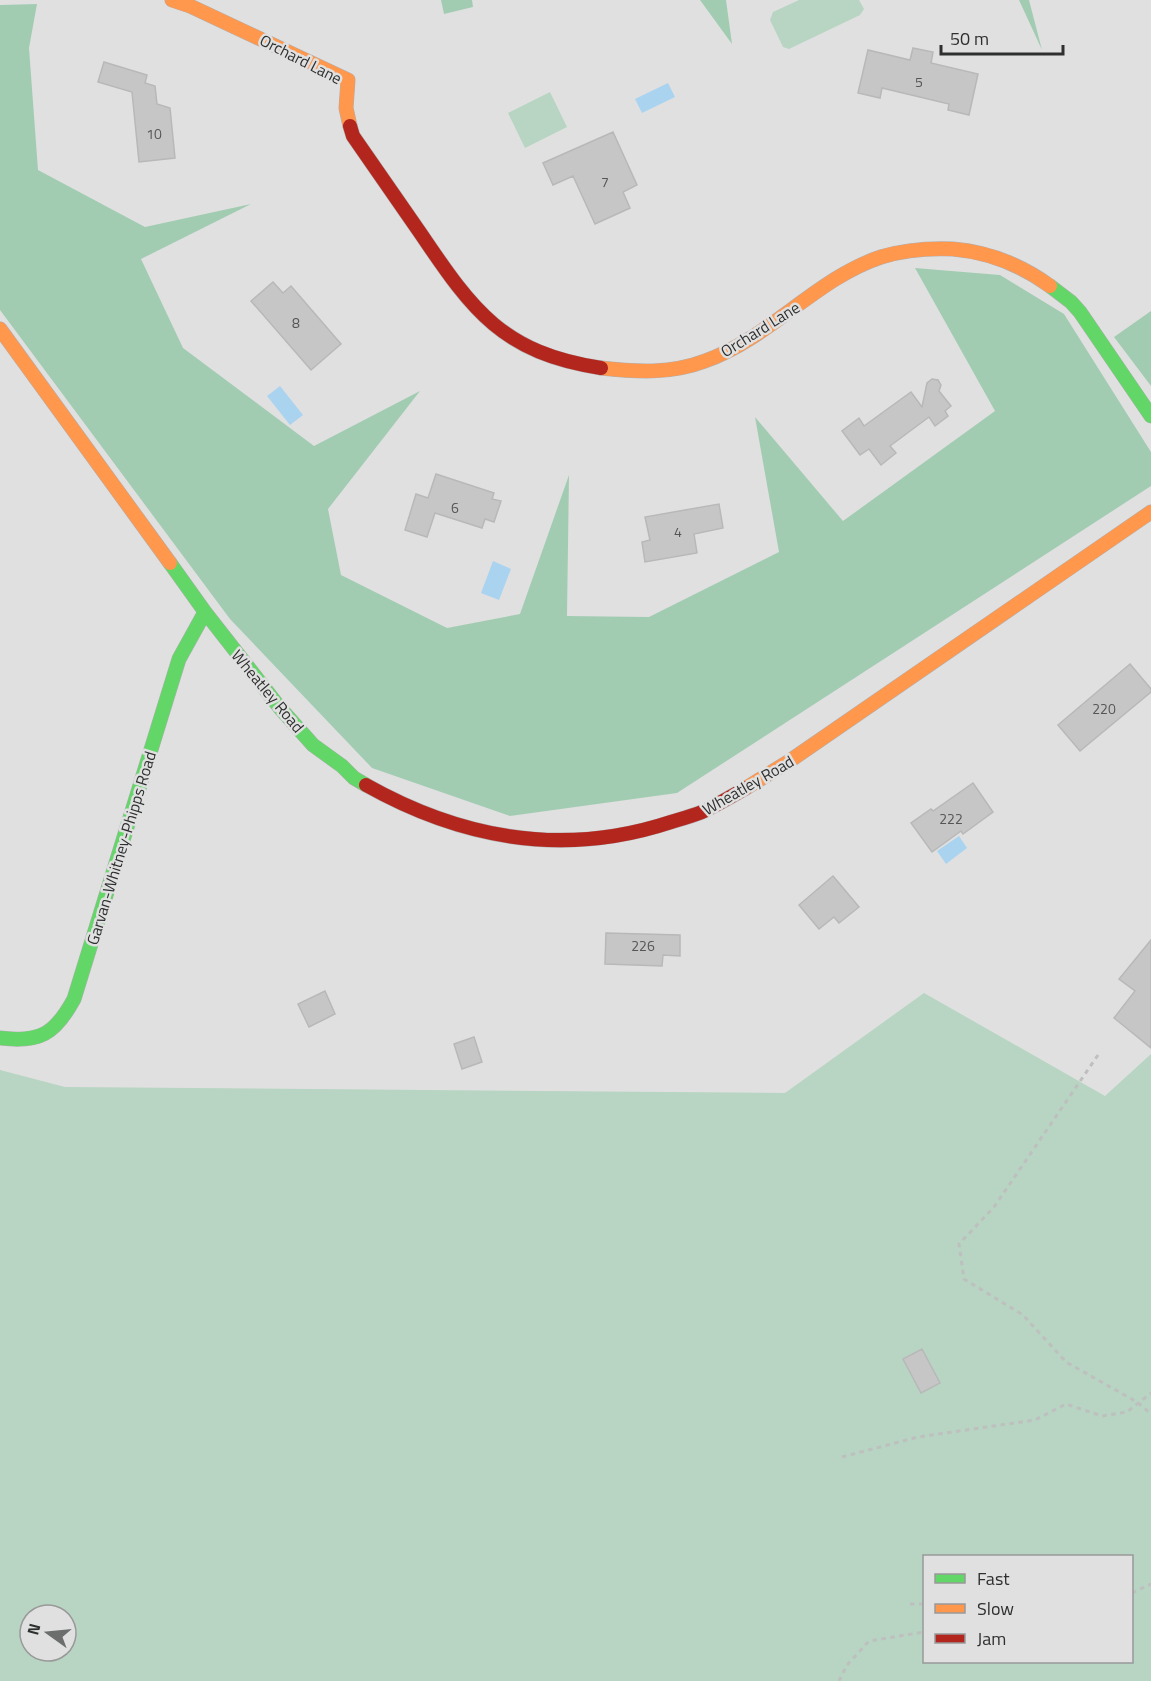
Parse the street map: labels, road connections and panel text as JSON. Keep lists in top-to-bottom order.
{
  "streets": {
    "street": ["Orchard Lane", "Wheatley Road", "Garvan-Whitney-Phipps Road"]
  },
  "crossings": [
    ["Wheatley Road", "Garvan-Whitney-Phipps Road"]
  ],
  "house_numbers": [
    "5",
    "10",
    "7",
    "8",
    "6",
    "4",
    "220",
    "222",
    "226"
  ],
  "legend": ["Fast", "Slow", "Jam"],
  "scale_bar": "50 m",
  "north": "left"
}
